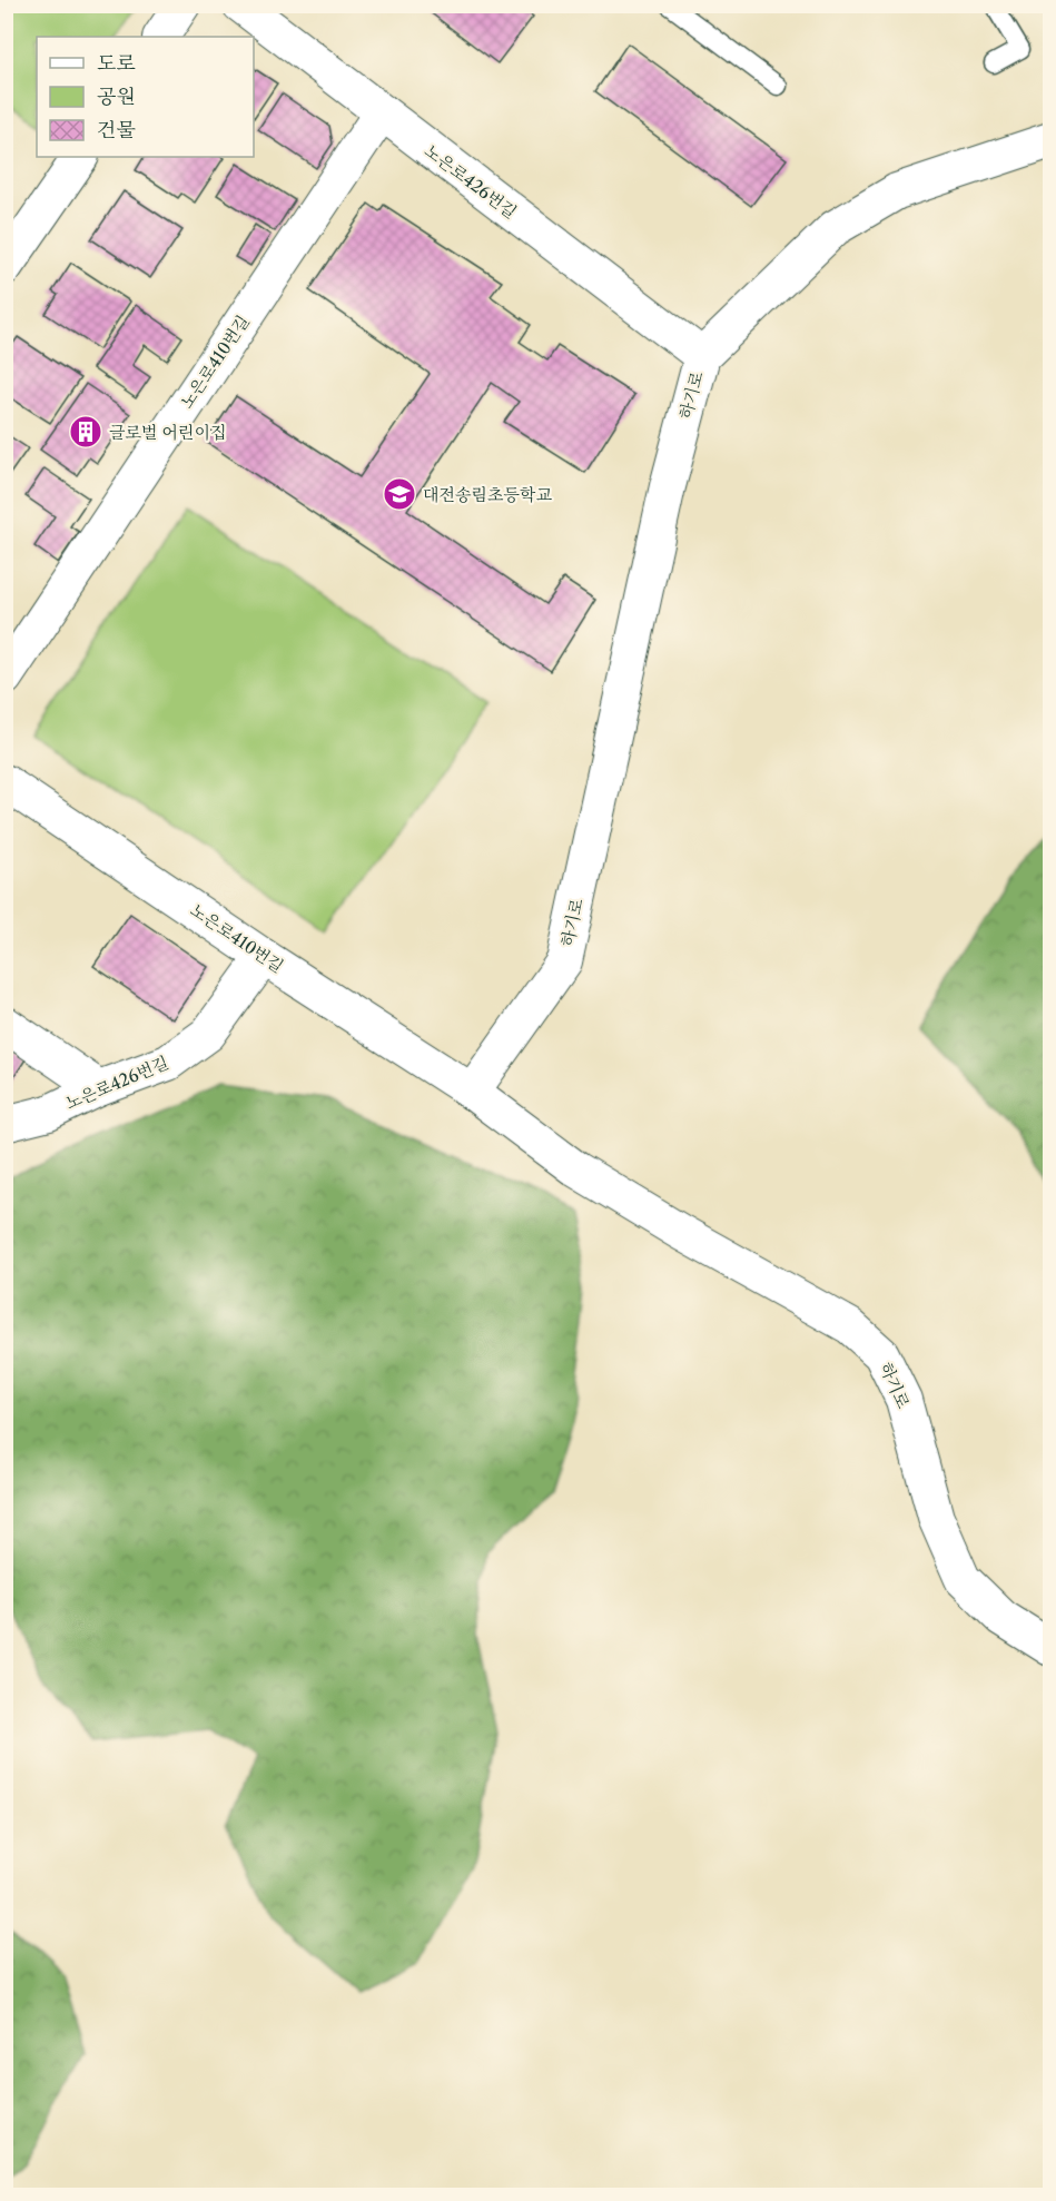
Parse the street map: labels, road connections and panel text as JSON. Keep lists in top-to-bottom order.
{
  "streets": {
    "street": ["노은로426번길", "노은로410번길", "하기로"]
  },
  "crossings": [
    ["노은로426번길", "노은로410번길"],
    ["노은로426번길", "하기로"],
    ["노은로410번길", "하기로"]
  ],
  "places": {
    "building": ["글로벌 어린이집"],
    "school or university": ["대전송림초등학교"]
  },
  "legend": ["도로", "공원", "건물"]
}
